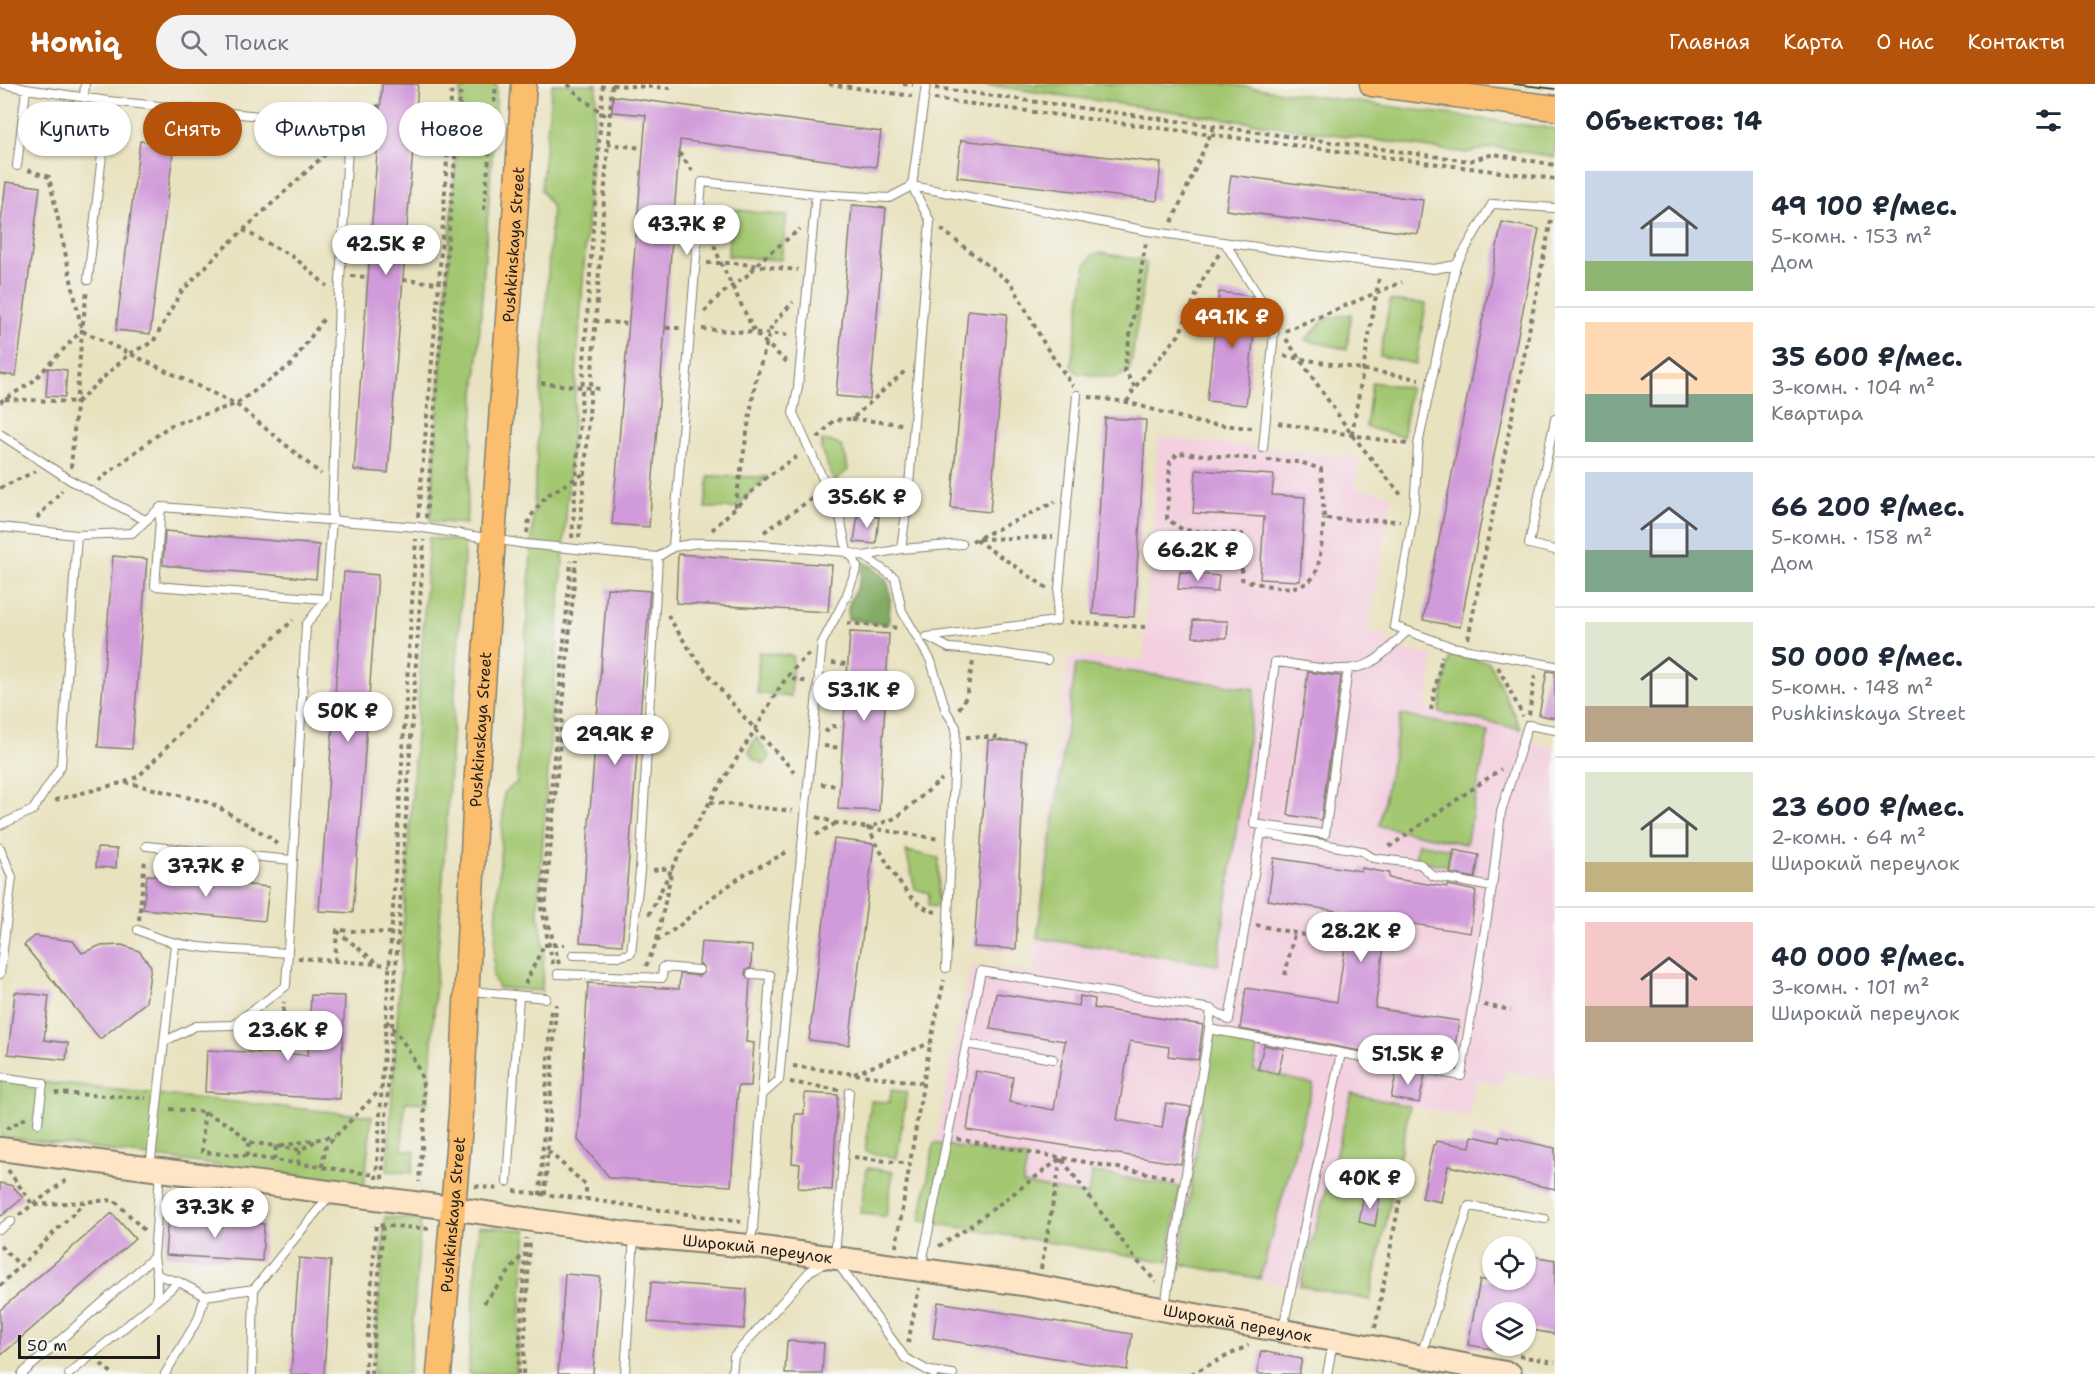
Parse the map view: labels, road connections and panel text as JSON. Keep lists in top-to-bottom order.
{
  "streets": {
    "main road": ["Pushkinskaya Street"],
    "street": ["Широкий переулок"]
  },
  "crossings": [
    ["Pushkinskaya Street", "Широкий переулок"]
  ],
  "scale_bar": "50 m",
  "page": {
    "header": "Homiq",
    "search": "Поиск",
    "nav": [
      "Главная",
      "Карта",
      "О нас",
      "Контакты"
    ],
    "heading": "Объектов: 14",
    "chip": [
      "Купить",
      "Снять",
      "Фильтры",
      "Новое"
    ],
    "list": [
      {
        "name": "49 100 ₽/мес.",
        "note": "5-комн. · 153 m² · Дом"
      },
      {
        "name": "35 600 ₽/мес.",
        "note": "3-комн. · 104 m² · Квартира"
      },
      {
        "name": "66 200 ₽/мес.",
        "note": "5-комн. · 158 m² · Дом"
      },
      {
        "name": "50 000 ₽/мес.",
        "note": "5-комн. · 148 m² · Pushkinskaya Street"
      },
      {
        "name": "23 600 ₽/мес.",
        "note": "2-комн. · 64 m² · Широкий переулок"
      },
      {
        "name": "40 000 ₽/мес.",
        "note": "3-комн. · 101 m² · Широкий переулок"
      }
    ],
    "price": [
      "43.7K ₽",
      "42.5K ₽",
      "49.1K ₽",
      "35.6K ₽",
      "66.2K ₽",
      "53.1K ₽",
      "50K ₽",
      "29.9K ₽",
      "37.7K ₽",
      "28.2K ₽",
      "23.6K ₽",
      "51.5K ₽",
      "40K ₽",
      "37.3K ₽"
    ],
    "scale": "50 m"
  }
}
